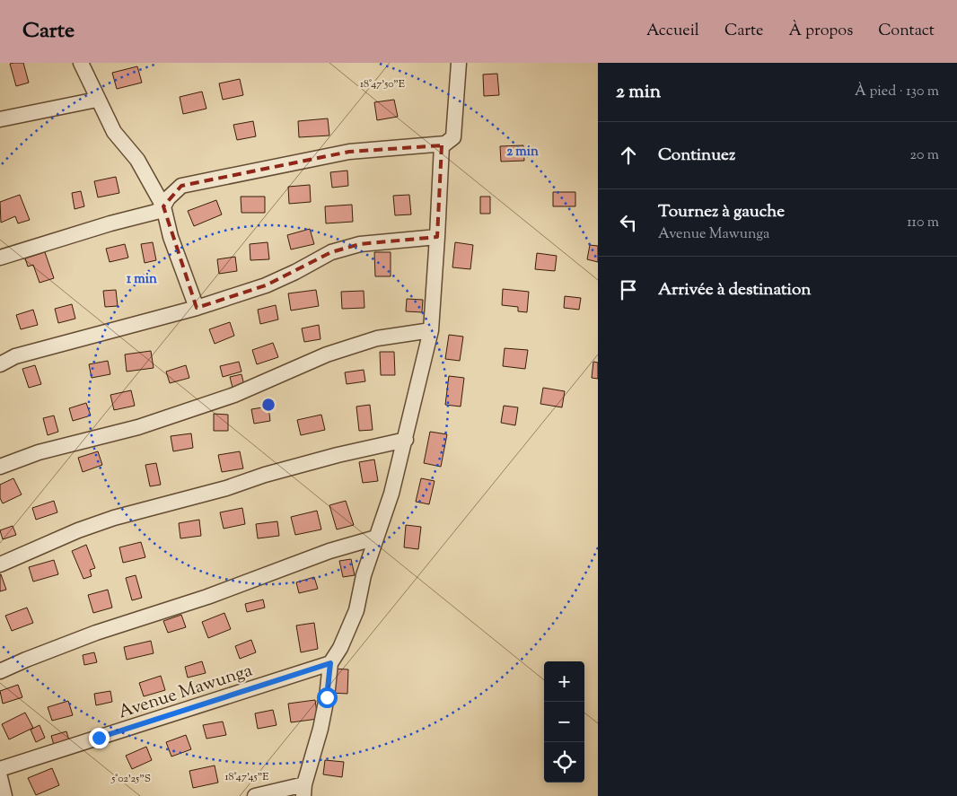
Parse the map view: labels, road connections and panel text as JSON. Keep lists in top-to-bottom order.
{
  "streets": {
    "street": ["Avenue Mawunga"]
  },
  "page": {
    "header": "Carte",
    "nav": [
      "Accueil",
      "Carte",
      "À propos",
      "Contact"
    ],
    "heading": ["2 min", "À pied · 130 m"],
    "list": [
      ["Continuez", "20 m"],
      ["Tournez à gauche", "Avenue Mawunga", "110 m"],
      "Arrivée à destination"
    ],
    "map_buttons": ["+", "−"]
  },
  "coordinates": ["18°47'50\"E", "18°47'45\"E", "5°02'25\"S"],
  "rings": ["2 min", "1 min"]
}
